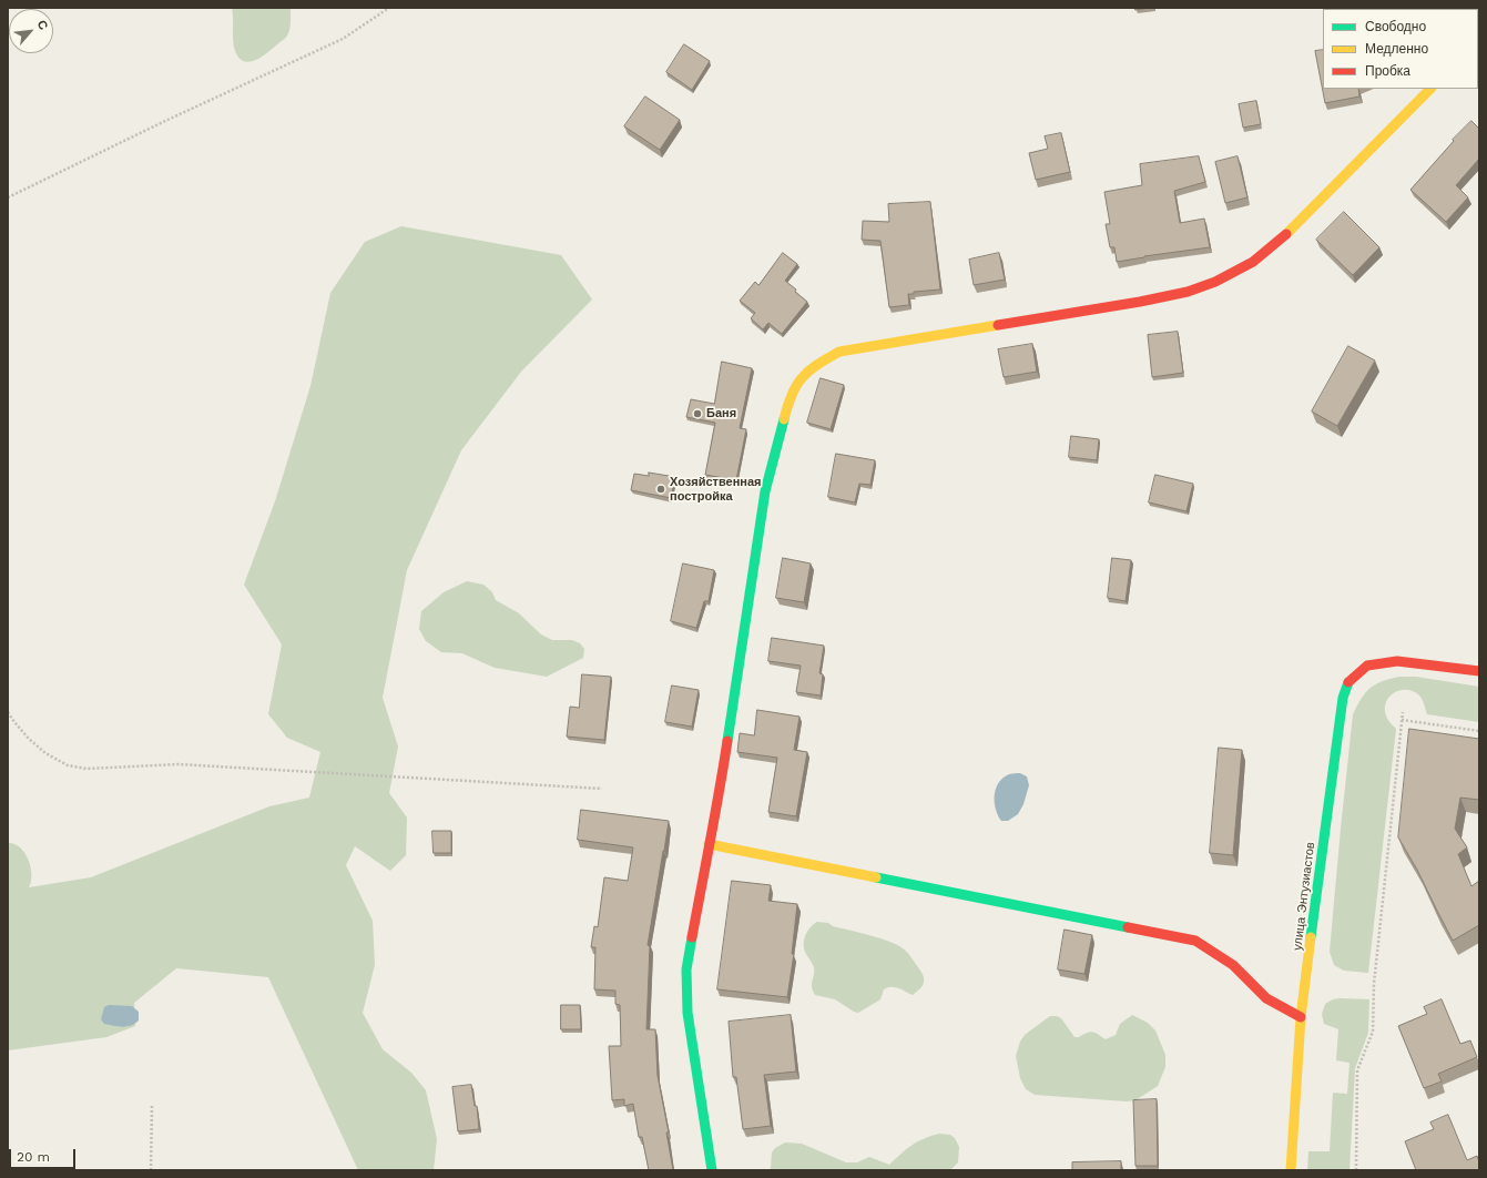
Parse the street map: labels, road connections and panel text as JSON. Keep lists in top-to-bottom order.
{
  "streets": {
    "street": ["улица Энтузиастов"]
  },
  "places": ["Баня", "Хозяйственная постройка"],
  "legend": ["Свободно", "Медленно", "Пробка"],
  "scale_bar": "20 m",
  "north": "top right"
}
